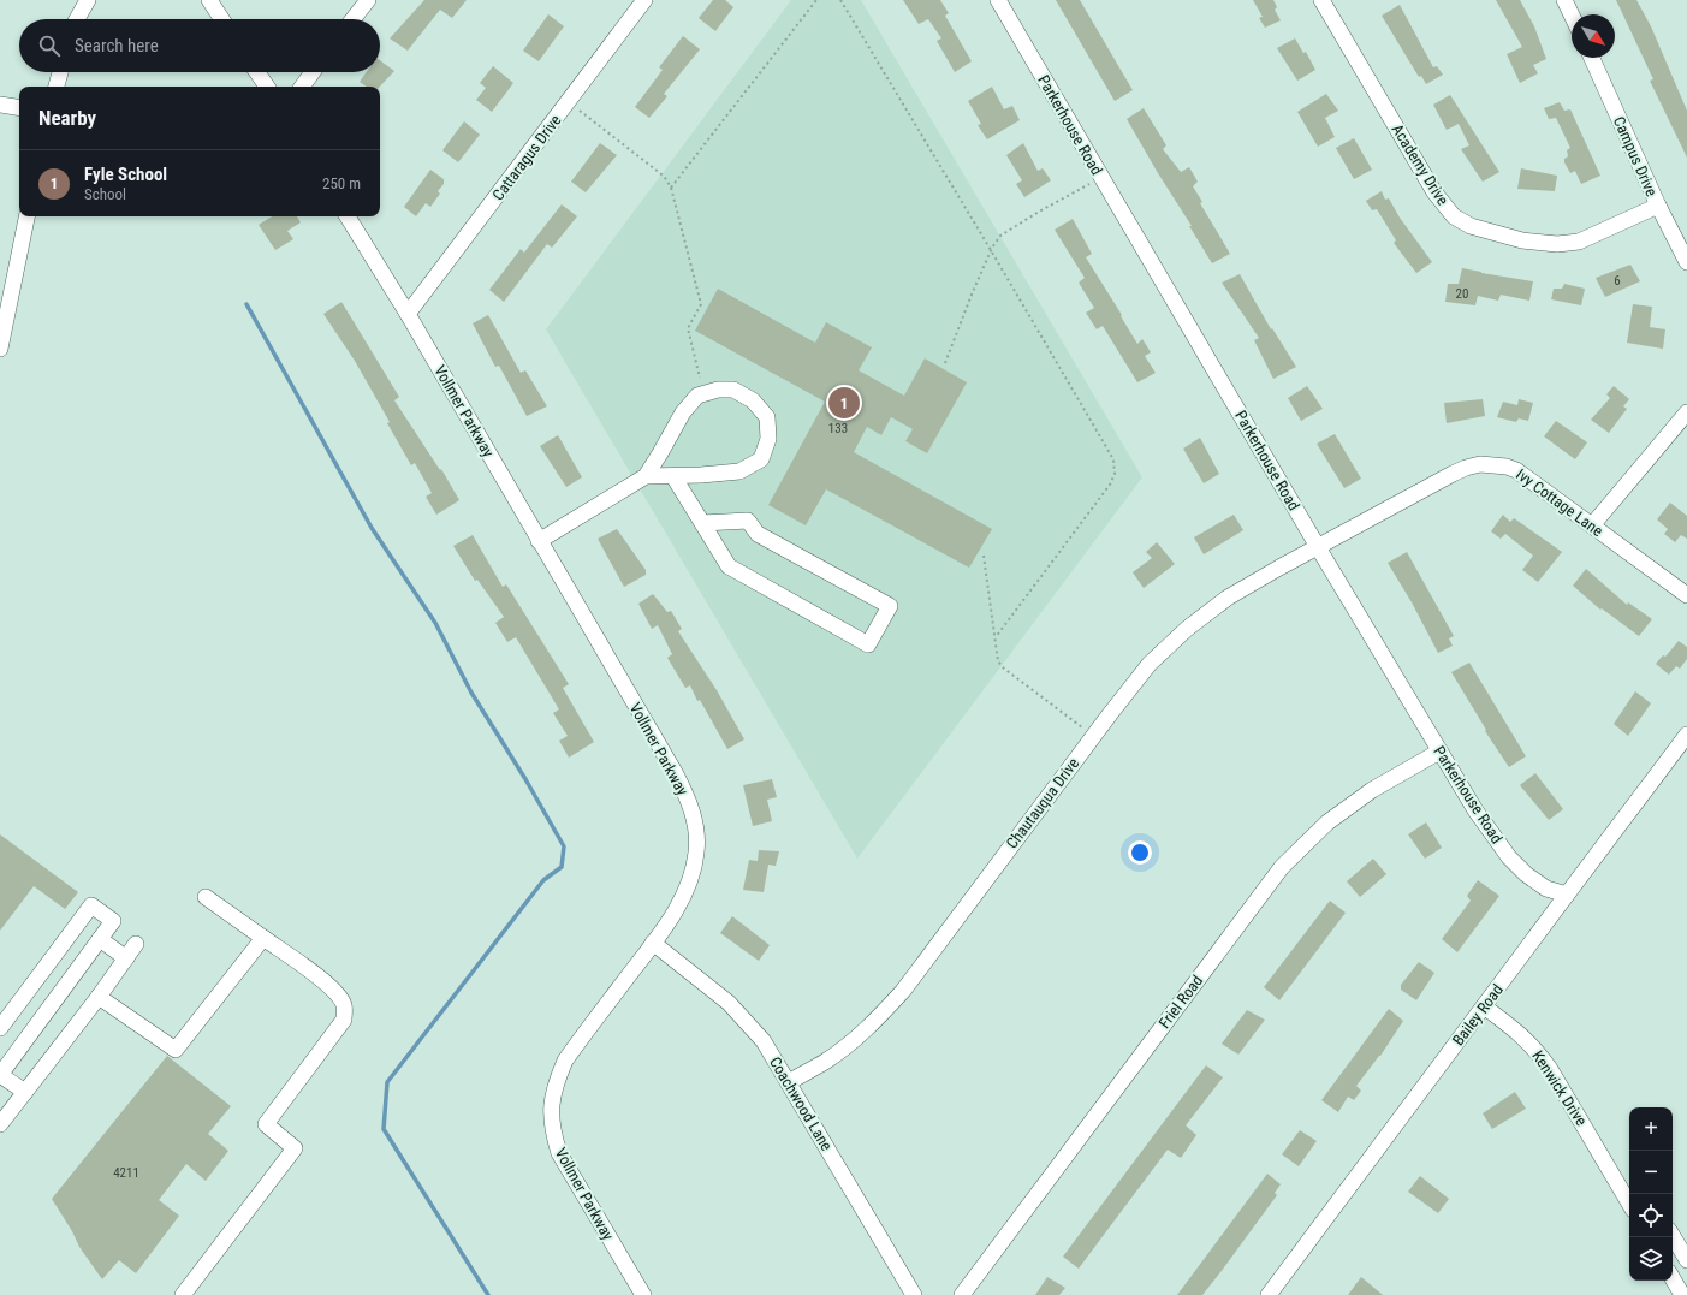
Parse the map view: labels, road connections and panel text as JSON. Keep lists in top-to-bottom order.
{
  "streets": {
    "street": [
      "Parkerhouse Road",
      "Campus Drive",
      "Cattaragus Drive",
      "Academy Drive",
      "Vollmer Parkway",
      "Ivy Cottage Lane",
      "Chautauqua Drive",
      "Friel Road",
      "Bailey Road",
      "Kenwick Drive",
      "Coachwood Lane"
    ]
  },
  "crossings": [
    ["Parkerhouse Road", "Ivy Cottage Lane"],
    ["Parkerhouse Road", "Chautauqua Drive"],
    ["Parkerhouse Road", "Friel Road"],
    ["Parkerhouse Road", "Bailey Road"],
    ["Campus Drive", "Academy Drive"],
    ["Cattaragus Drive", "Vollmer Parkway"],
    ["Vollmer Parkway", "Coachwood Lane"],
    ["Ivy Cottage Lane", "Chautauqua Drive"],
    ["Chautauqua Drive", "Coachwood Lane"],
    ["Bailey Road", "Kenwick Drive"]
  ],
  "house_numbers": [
    "6",
    "20",
    "133",
    "4211"
  ],
  "north": "bottom right",
  "page": {
    "search": "Search here",
    "heading": "Nearby",
    "list": [
      {
        "mark": "1",
        "name": "Fyle School",
        "note": "School",
        "value": "250 m"
      }
    ],
    "pins": "1",
    "map_buttons": ["+", "−"]
  }
}
